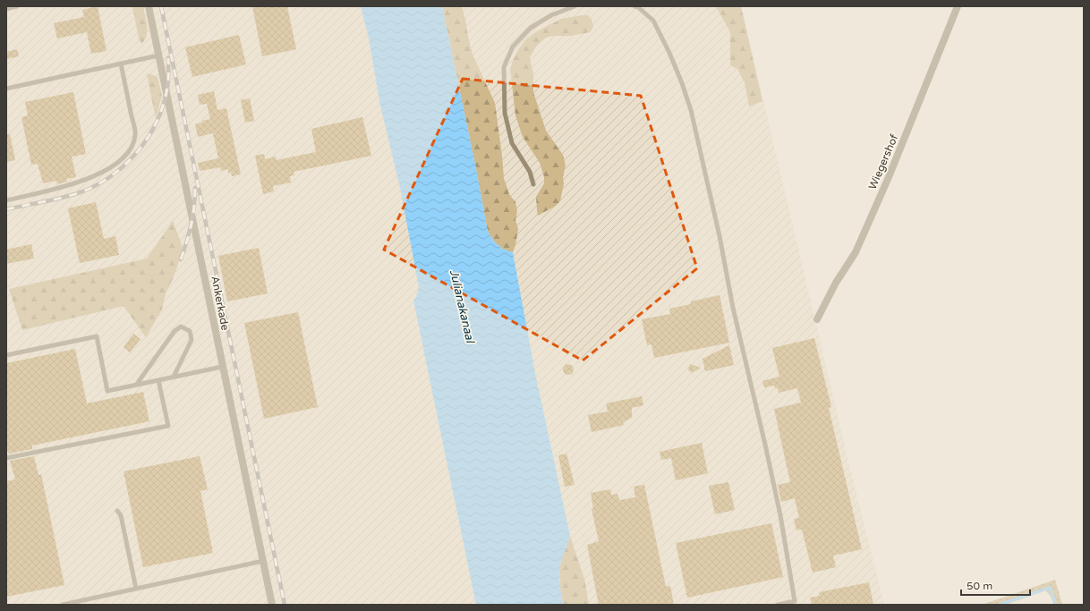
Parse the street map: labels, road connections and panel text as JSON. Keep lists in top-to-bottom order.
{
  "streets": {
    "street": ["Wiegershof", "Ankerkade"]
  },
  "water": ["Julianakanaal"],
  "scale_bar": "50 m"
}
